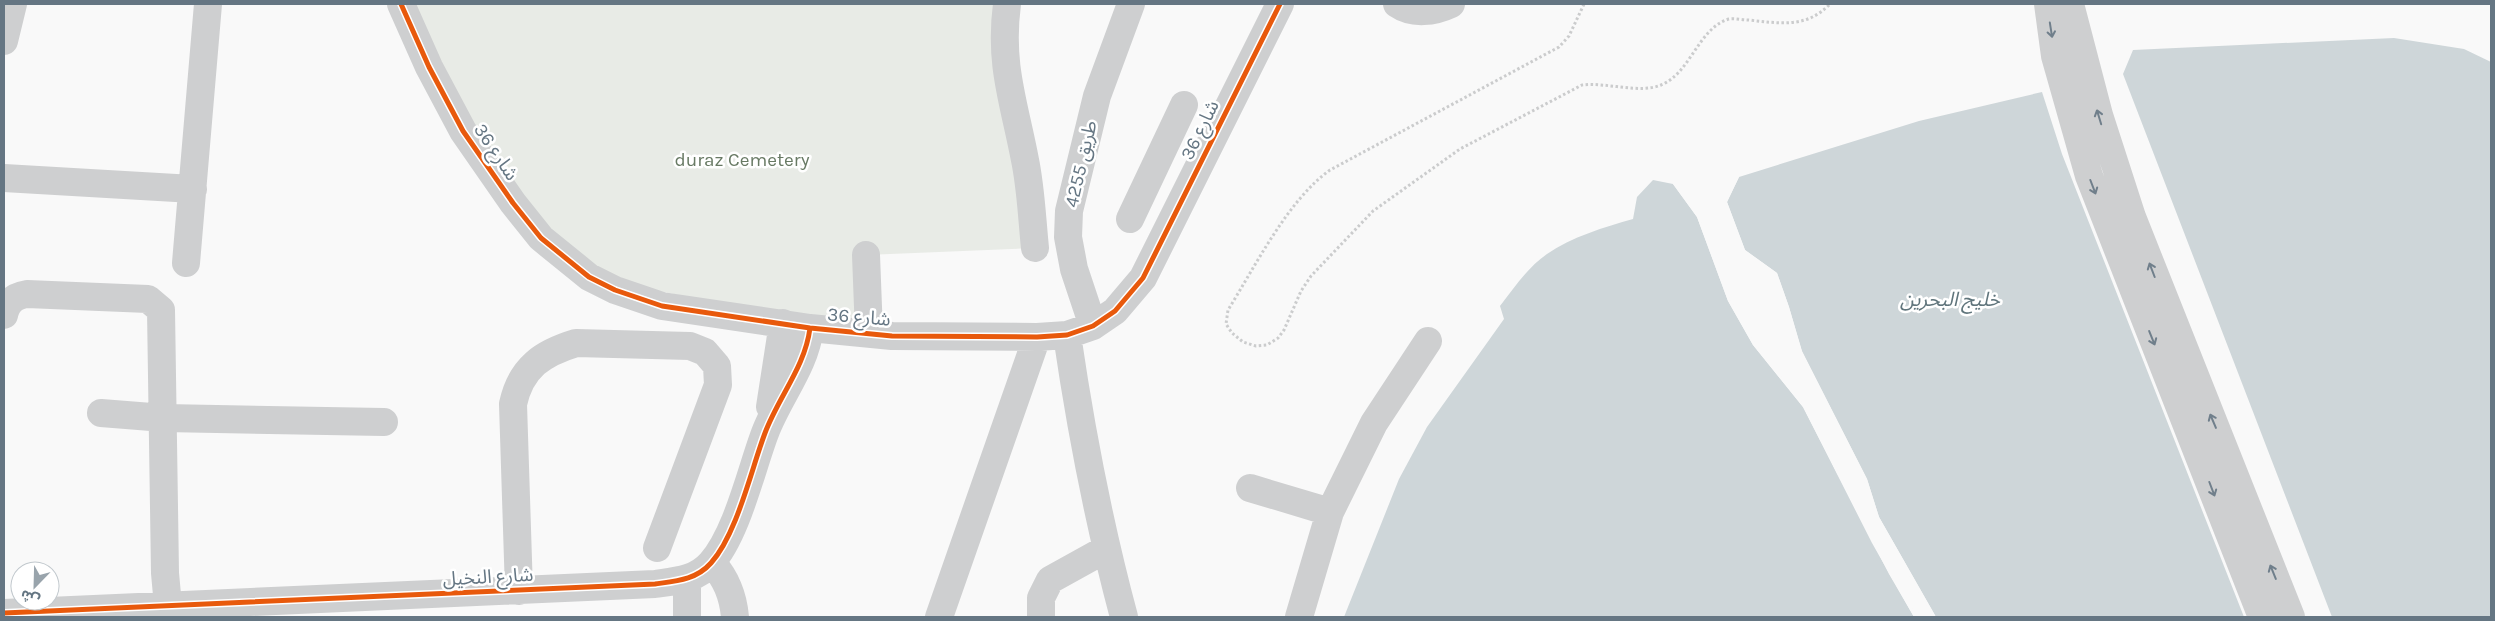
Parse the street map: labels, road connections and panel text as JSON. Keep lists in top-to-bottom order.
{
  "streets": {
    "street": ["شارع 36", "طريق 4255", "شارع النخيل"]
  },
  "crossings": [
    ["شارع 36", "طريق 4255"],
    ["شارع 36", "شارع النخيل"]
  ],
  "water": ["خليج البحرين"],
  "parks": ["duraz Cemetery"],
  "north": "bottom left"
}
